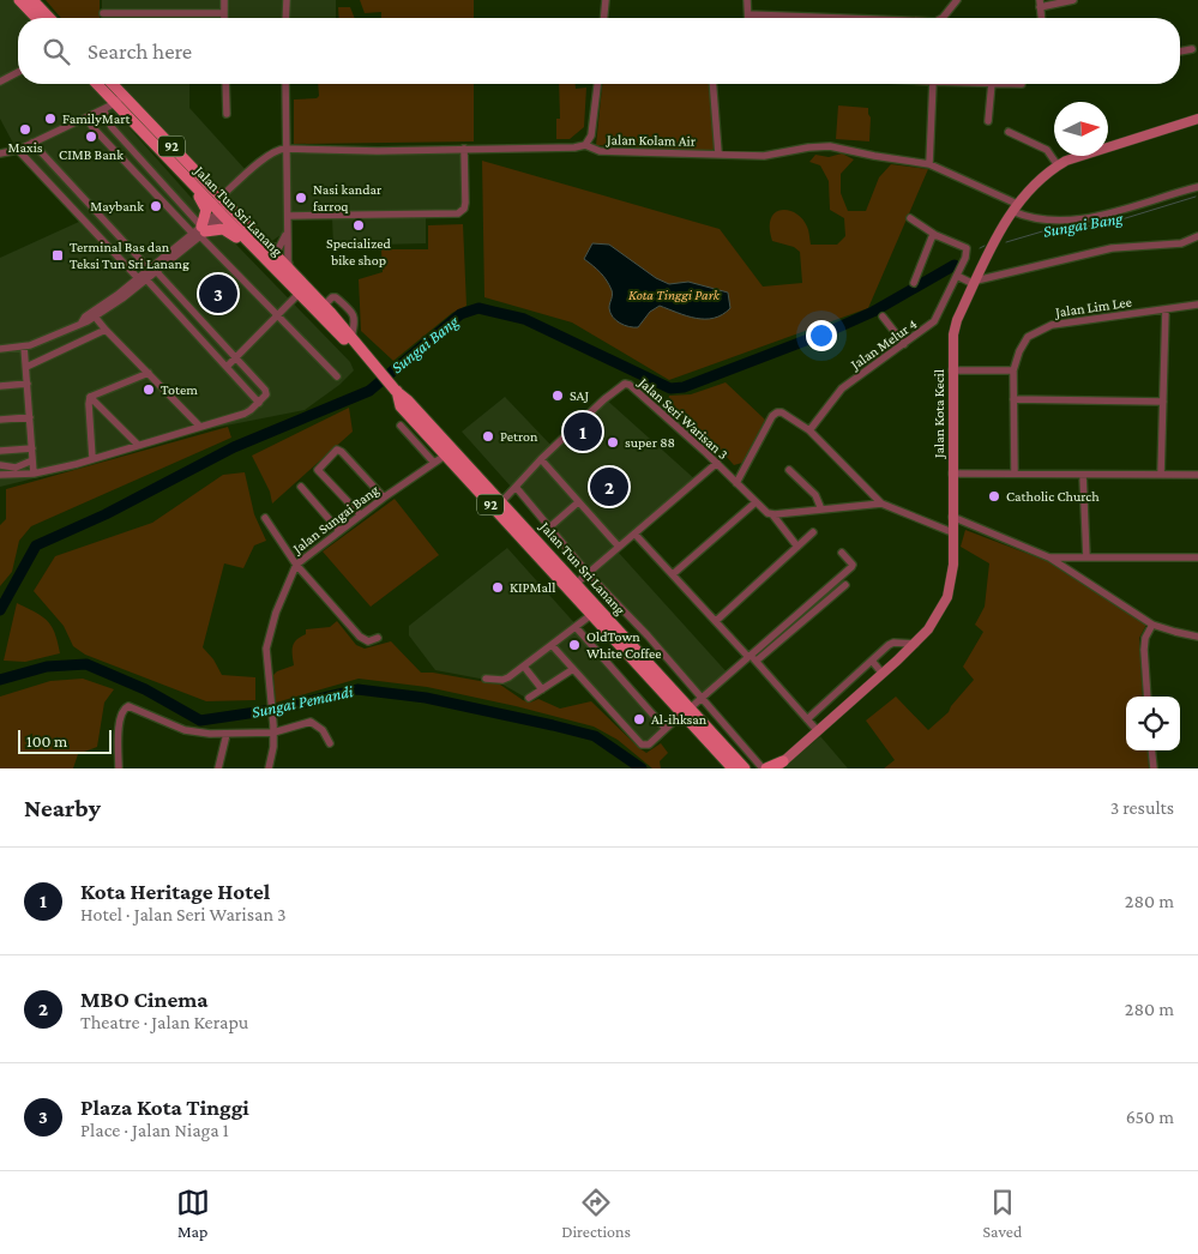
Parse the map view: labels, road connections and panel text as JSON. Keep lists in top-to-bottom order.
{
  "streets": {
    "main road": ["92", "Jalan Tun Sri Lanang"],
    "street": [
      "Jalan Kolam Air",
      "Jalan Lim Lee",
      "Jalan Melur 4",
      "Jalan Kota Kecil",
      "Jalan Seri Warisan 3",
      "Jalan Sungai Bang"
    ]
  },
  "crossings": [
    ["Jalan Kolam Air", "Jalan Tun Sri Lanang"],
    ["Jalan Kolam Air", "Jalan Kota Kecil"],
    ["Jalan Tun Sri Lanang", "Jalan Seri Warisan 3"],
    ["Jalan Tun Sri Lanang", "Jalan Sungai Bang"]
  ],
  "water": ["Sungai Bang", "Sungai Pemandi"],
  "parks": ["Kota Tinggi Park"],
  "places": {
    "other": [
      "FamilyMart",
      "Maxis",
      "CIMB Bank",
      "Nasi kandar farroq",
      "Maybank",
      "Specialized bike shop",
      "Totem",
      "SAJ",
      "Petron",
      "super 88",
      "Catholic Church",
      "KIPMall",
      "OldTown White Coffee",
      "Al-ihksan"
    ],
    "transit": ["Terminal Bas dan Teksi Tun Sri Lanang"]
  },
  "scale_bar": "100 m",
  "north": "right",
  "page": {
    "search": "Search here",
    "pins": ["3", "1", "2"],
    "scale": "100 m",
    "heading": ["Nearby", "3 results"],
    "list": [
      {
        "mark": "1",
        "name": "Kota Heritage Hotel",
        "note": "Hotel · Jalan Seri Warisan 3",
        "value": "280 m"
      },
      {
        "mark": "2",
        "name": "MBO Cinema",
        "note": "Theatre · Jalan Kerapu",
        "value": "280 m"
      },
      {
        "mark": "3",
        "name": "Plaza Kota Tinggi",
        "note": "Place · Jalan Niaga 1",
        "value": "650 m"
      }
    ],
    "nav": ["Map", "Directions", "Saved"]
  }
}
